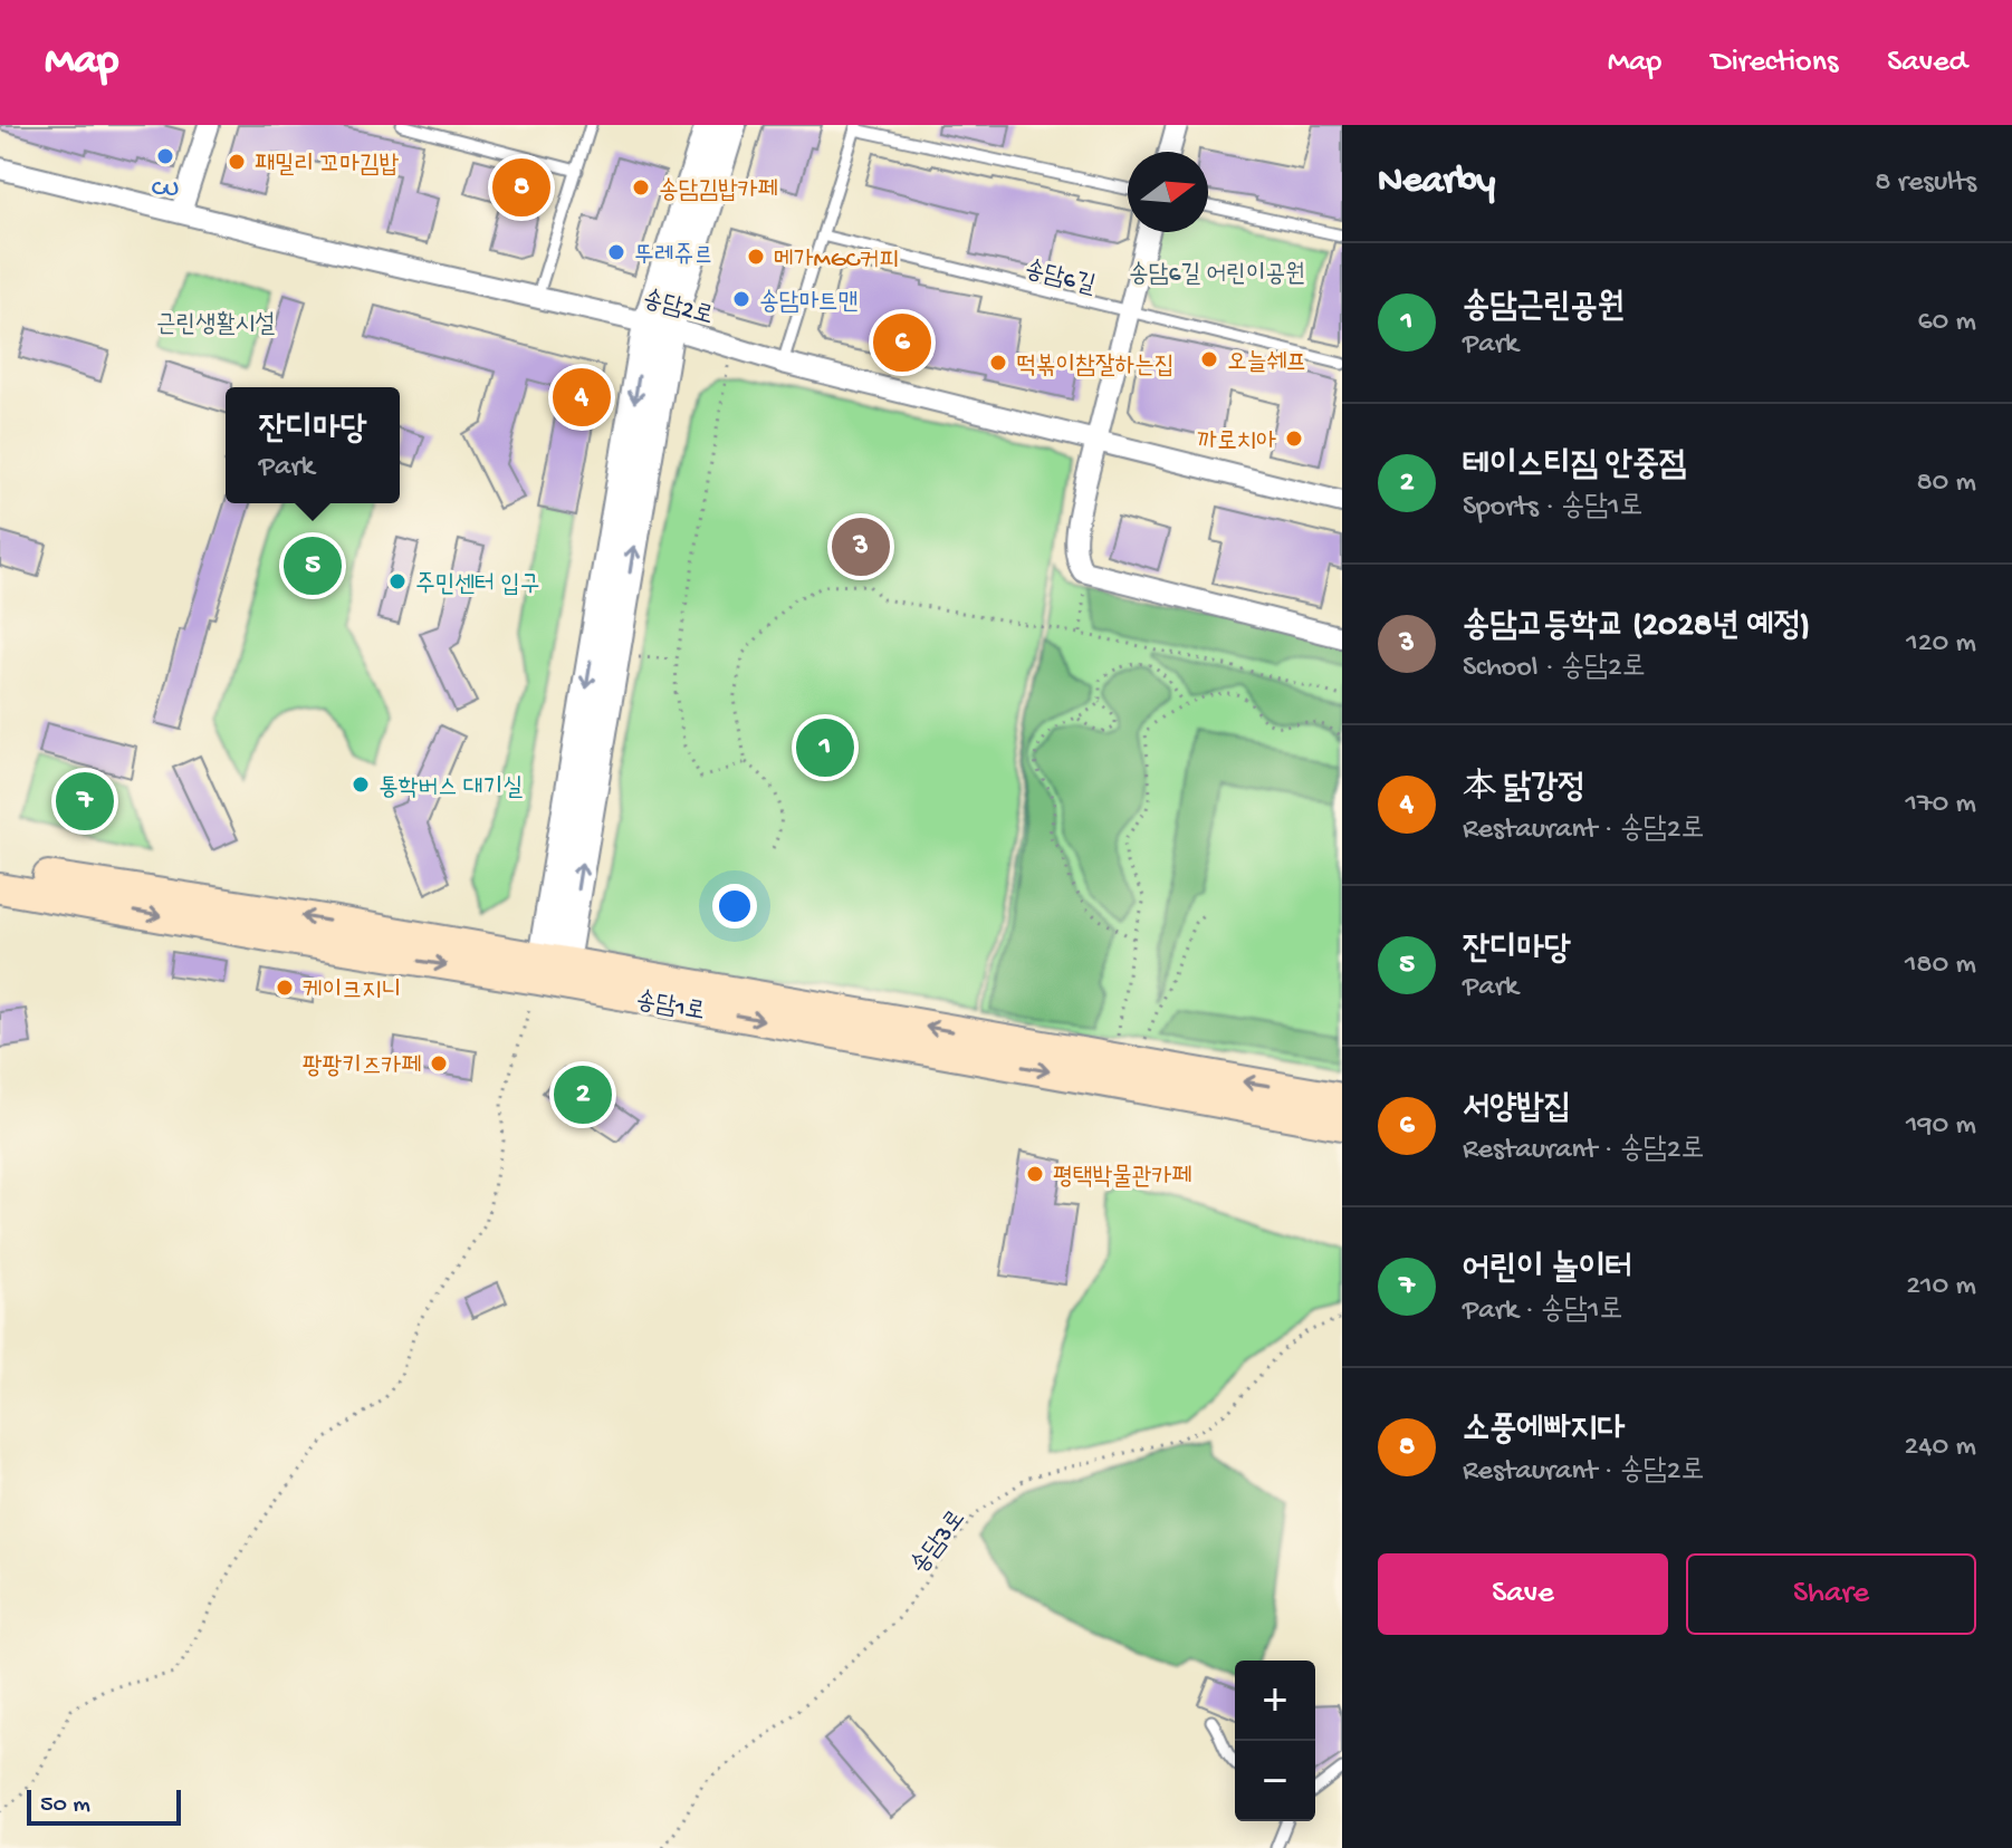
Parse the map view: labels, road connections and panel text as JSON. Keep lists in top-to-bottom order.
{
  "streets": {
    "main road": ["송담1로"],
    "street": ["송담2로"],
    "lane": ["송담6길"],
    "path": ["송담3로"]
  },
  "parks": ["송담6길 어린이공원", "근린생활시설"],
  "places": [
    "CU",
    "패밀리 꼬마김밥",
    "송담김밥카페",
    "뚜레쥬르",
    "메가MGC커피",
    "송담마트맨",
    "오늘쉐프",
    "떡볶이참잘하는집",
    "까로치아",
    "주민센터 입구",
    "통학버스 대기실",
    "케이크지니",
    "팡팡키즈카페",
    "평택박물관카페"
  ],
  "scale_bar": "50 m",
  "north": "right",
  "page": {
    "header": "Map",
    "nav": ["Map", "Directions", "Saved"],
    "heading": ["Nearby", "8 results"],
    "pins": [
      "8",
      "6",
      "4",
      "3",
      "5",
      "1",
      "7",
      "2"
    ],
    "list": [
      {
        "mark": "1",
        "name": "송담근린공원",
        "note": "Park",
        "value": "60 m"
      },
      {
        "mark": "2",
        "name": "테이스티짐 안중점",
        "note": "Sports · 송담1로",
        "value": "80 m"
      },
      {
        "mark": "3",
        "name": "송담고등학교 (2028년 예정)",
        "note": "School · 송담2로",
        "value": "120 m"
      },
      {
        "mark": "4",
        "name": "本 닭강정",
        "note": "Restaurant · 송담2로",
        "value": "170 m"
      },
      {
        "mark": "5",
        "name": "잔디마당",
        "note": "Park",
        "value": "180 m"
      },
      {
        "mark": "6",
        "name": "서양밥집",
        "note": "Restaurant · 송담2로",
        "value": "190 m"
      },
      {
        "mark": "7",
        "name": "어린이 놀이터",
        "note": "Park · 송담1로",
        "value": "210 m"
      },
      {
        "mark": "8",
        "name": "소풍에빠지다",
        "note": "Restaurant · 송담2로",
        "value": "240 m"
      }
    ],
    "popup": ["잔디마당", "Park"],
    "buttons": ["Save", "Share"],
    "map_buttons": ["+", "−"],
    "scale": "50 m"
  }
}
